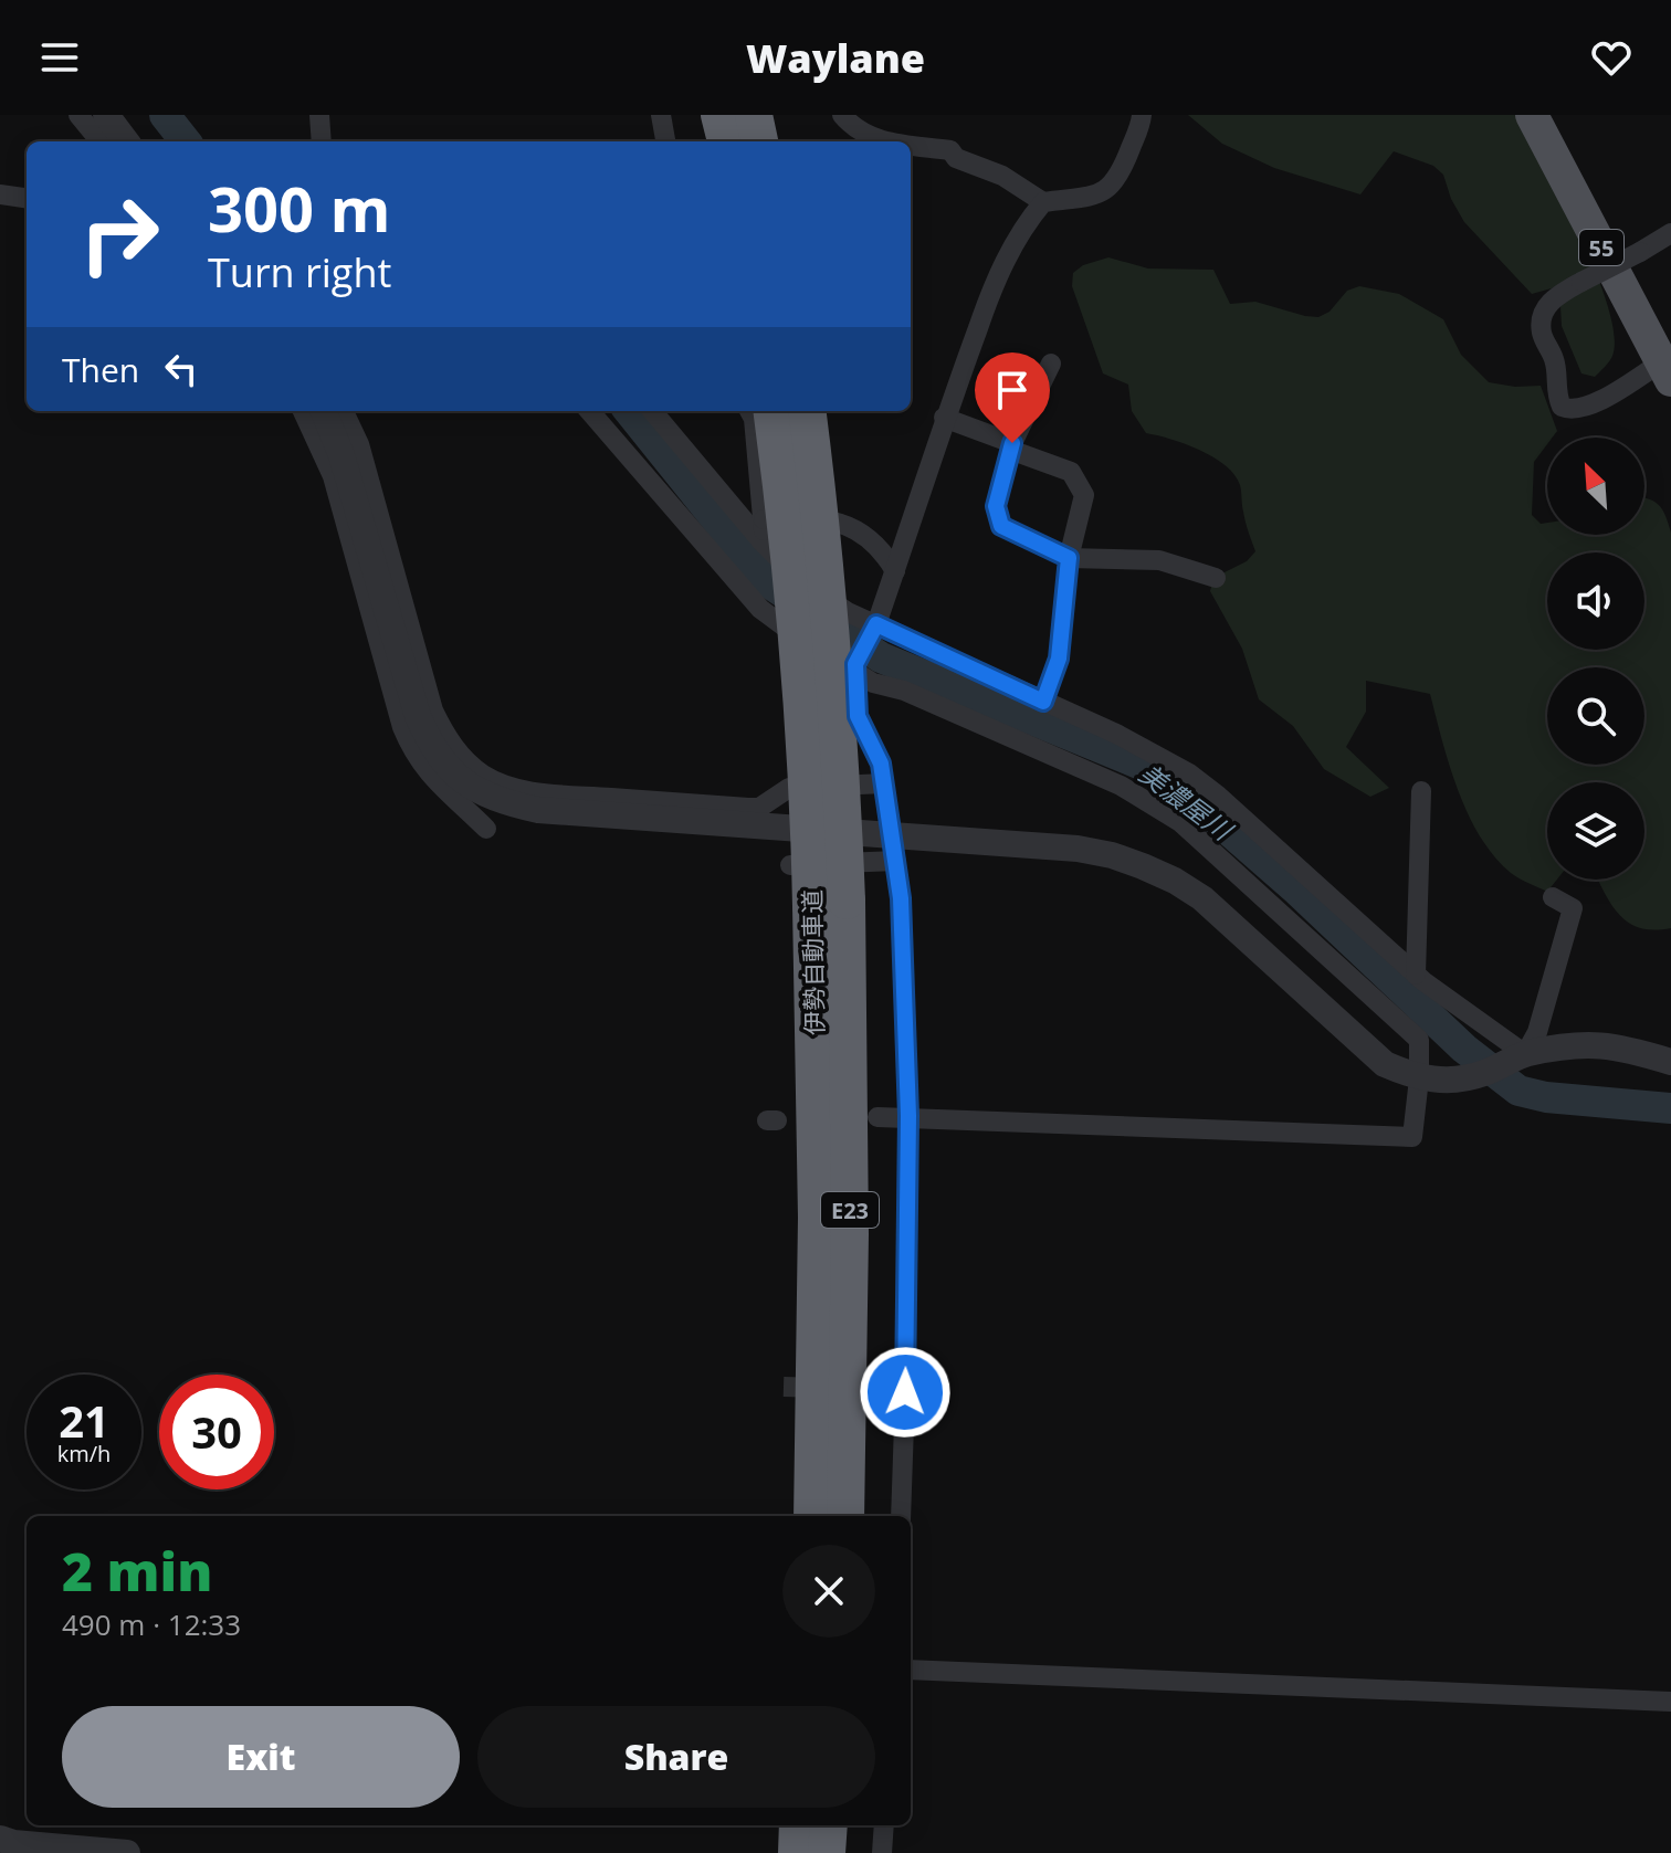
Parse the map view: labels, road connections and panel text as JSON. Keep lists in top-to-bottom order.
{
  "streets": {
    "highway": ["伊勢自動車道", "E23"],
    "main road": ["55"]
  },
  "water": ["美濃屋川"],
  "north": "top left",
  "page": {
    "header": "Waylane",
    "turn": ["300 m", "Turn right"],
    "then": "Then",
    "speed": "21 km/h",
    "limit": "30",
    "heading": ["2 min", "490 m · 12:33"],
    "buttons": ["Exit", "Share"]
  }
}
